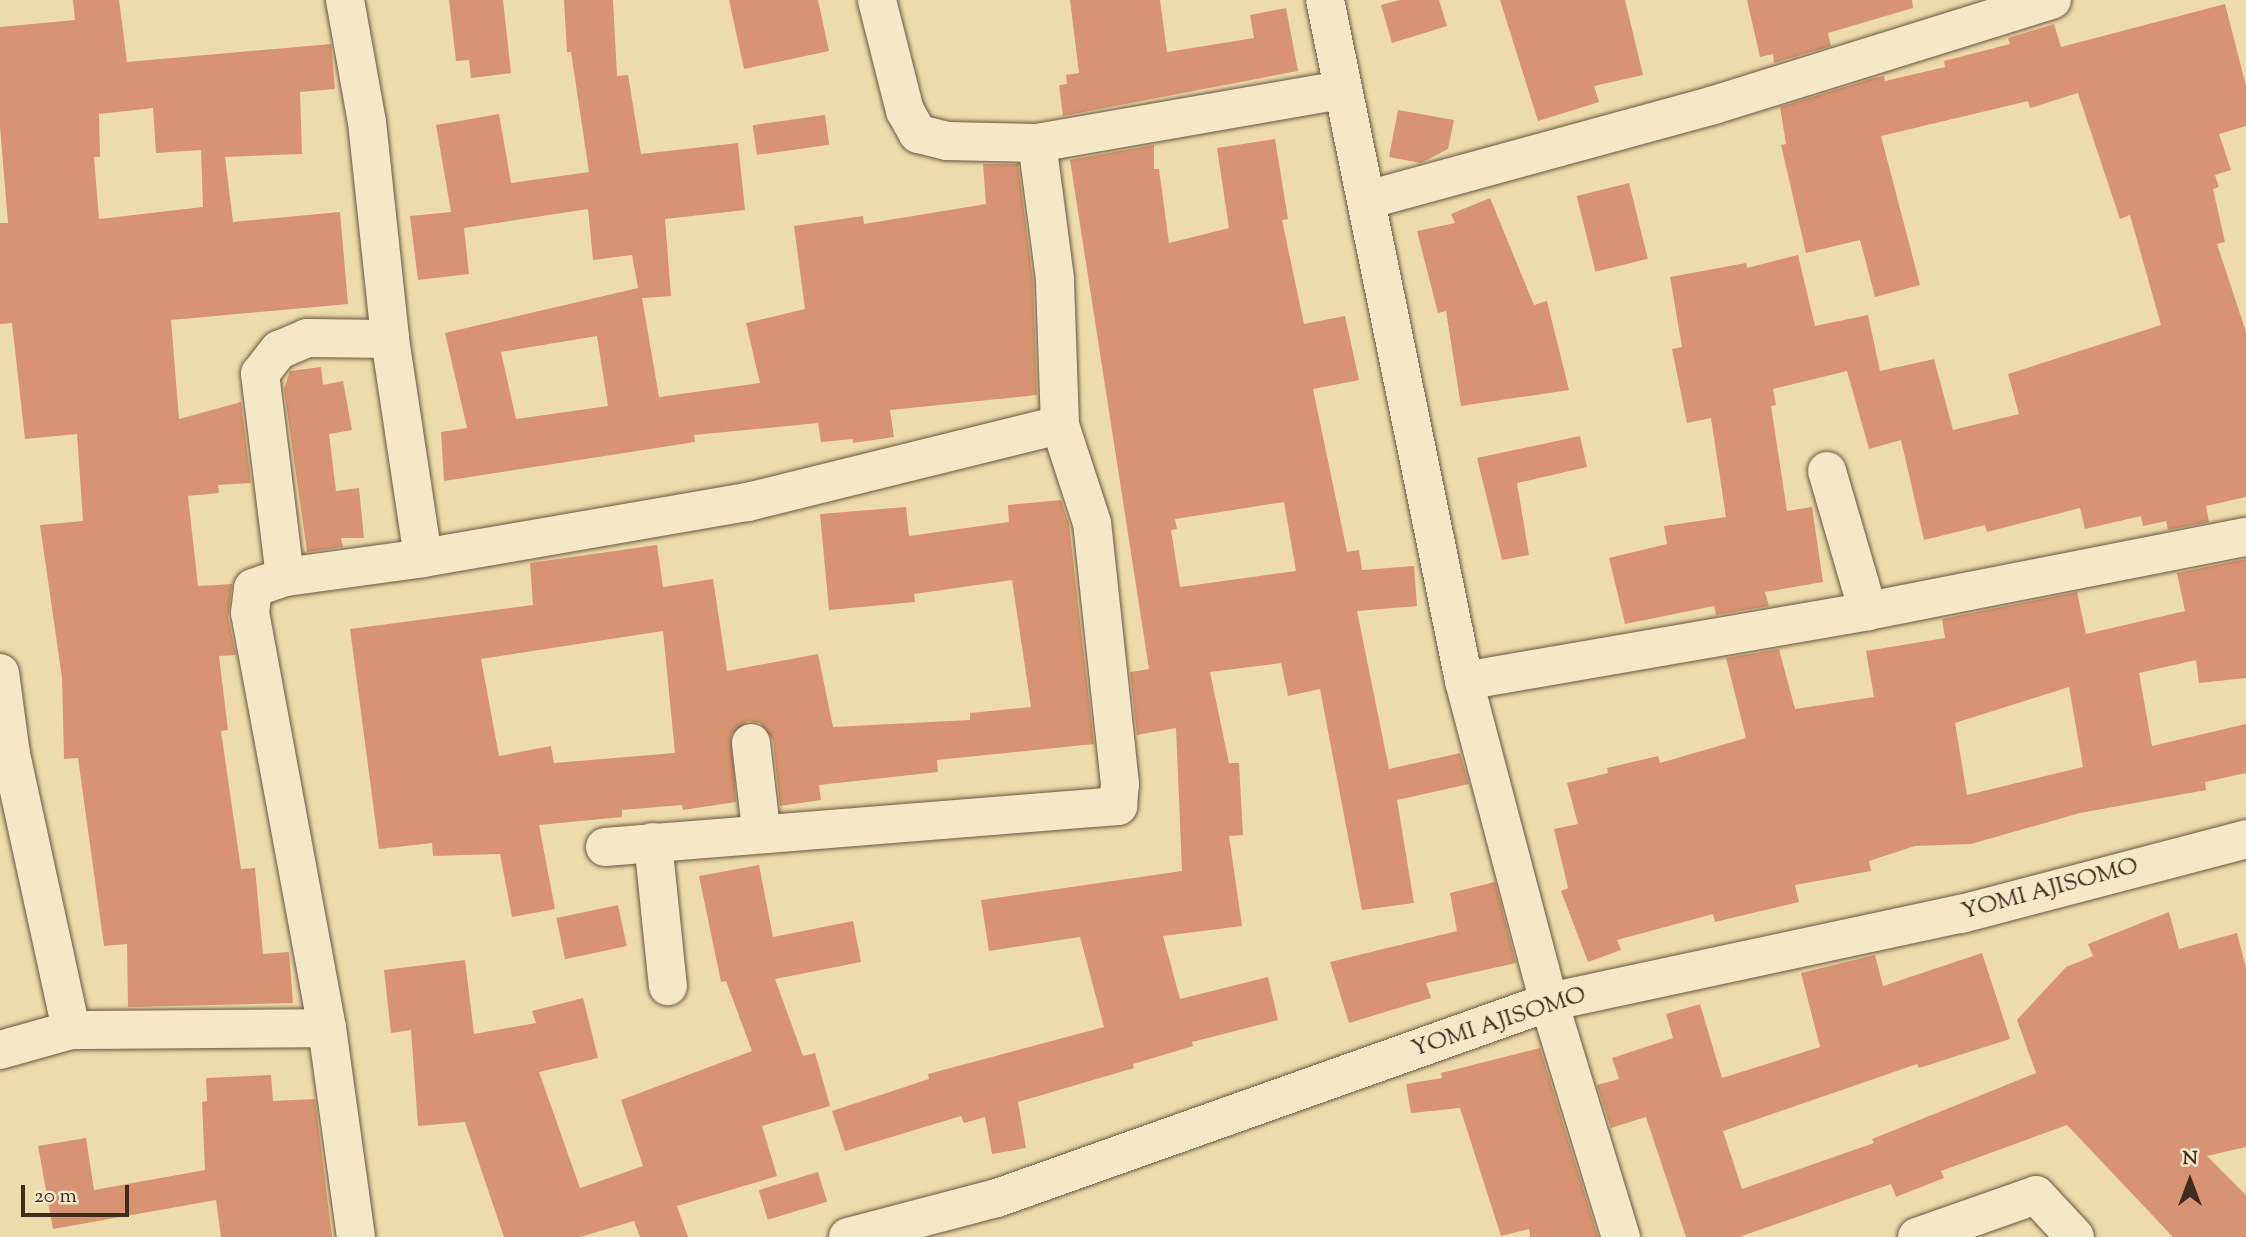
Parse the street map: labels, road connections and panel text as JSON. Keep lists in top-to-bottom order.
{
  "streets": {
    "street": ["YOMI AJISOMO"]
  },
  "scale_bar": "20 m",
  "north": "top"
}
